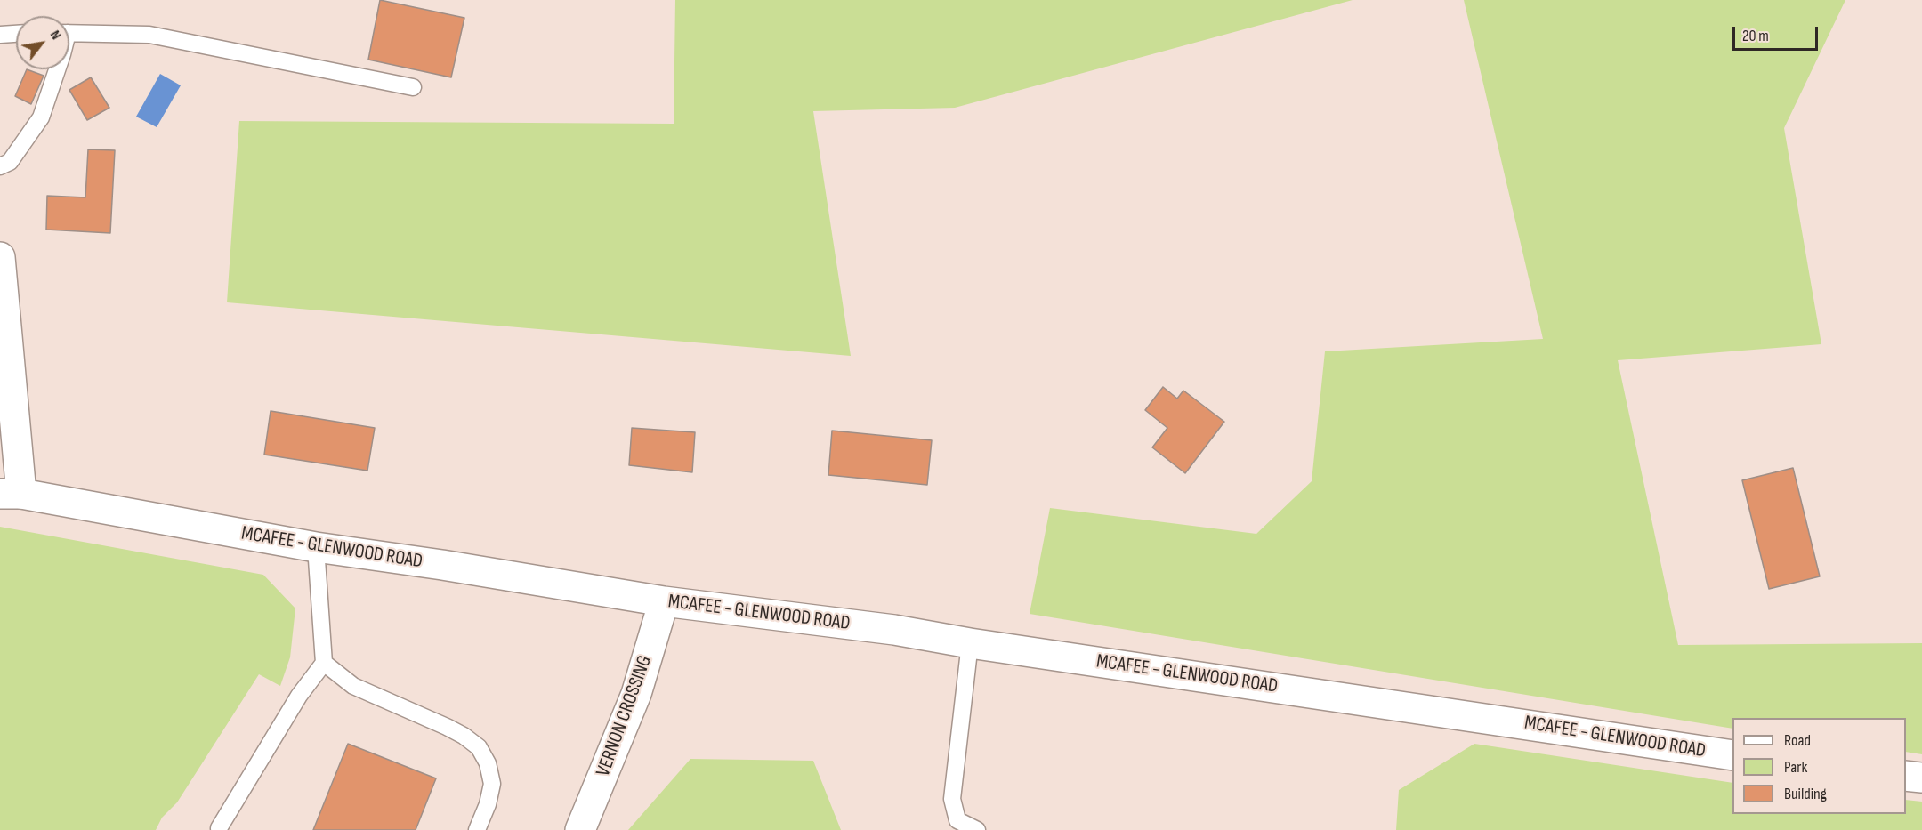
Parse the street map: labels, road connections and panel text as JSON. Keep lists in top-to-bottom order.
{
  "streets": {
    "street": ["MCAFEE - GLENWOOD ROAD", "VERNON CROSSING"]
  },
  "crossings": [
    ["MCAFEE - GLENWOOD ROAD", "VERNON CROSSING"]
  ],
  "legend": ["Road", "Park", "Building"],
  "scale_bar": "20 m",
  "north": "top right"
}
